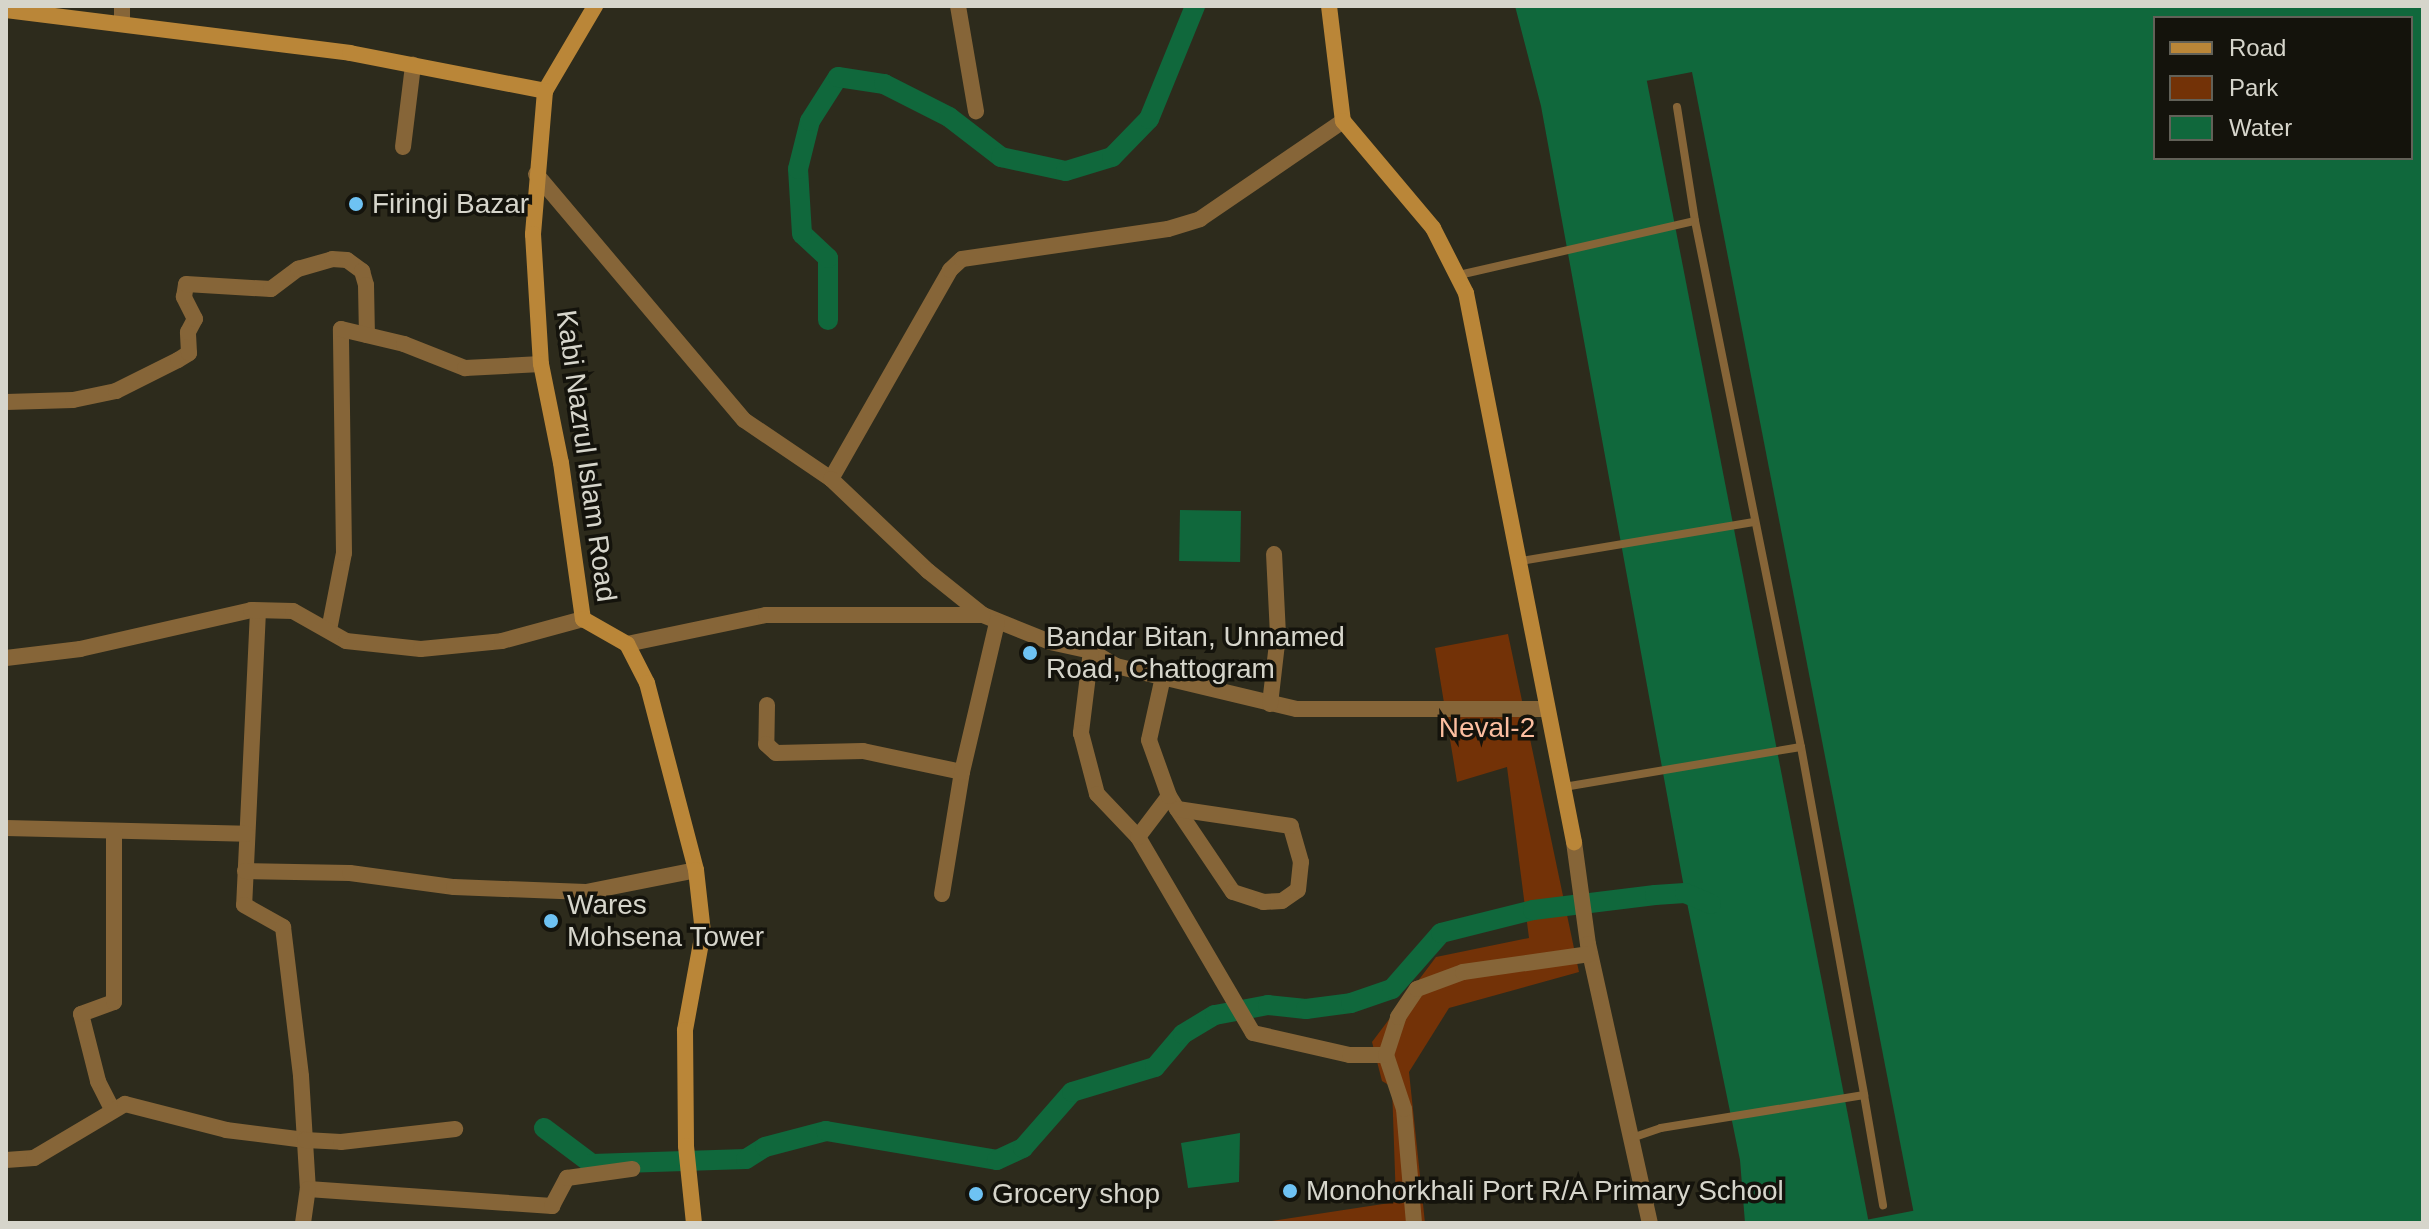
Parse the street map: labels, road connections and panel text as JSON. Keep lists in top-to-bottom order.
{
  "streets": {
    "main road": ["Kabi Nazrul Islam Road"]
  },
  "parks": ["Neval-2"],
  "places": [
    "Firingi Bazar",
    "Bandar Bitan, Unnamed Road, Chattogram",
    "Wares Mohsena Tower",
    "Monohorkhali Port R/A Primary School",
    "Grocery shop"
  ],
  "legend": ["Road", "Park", "Water"]
}
